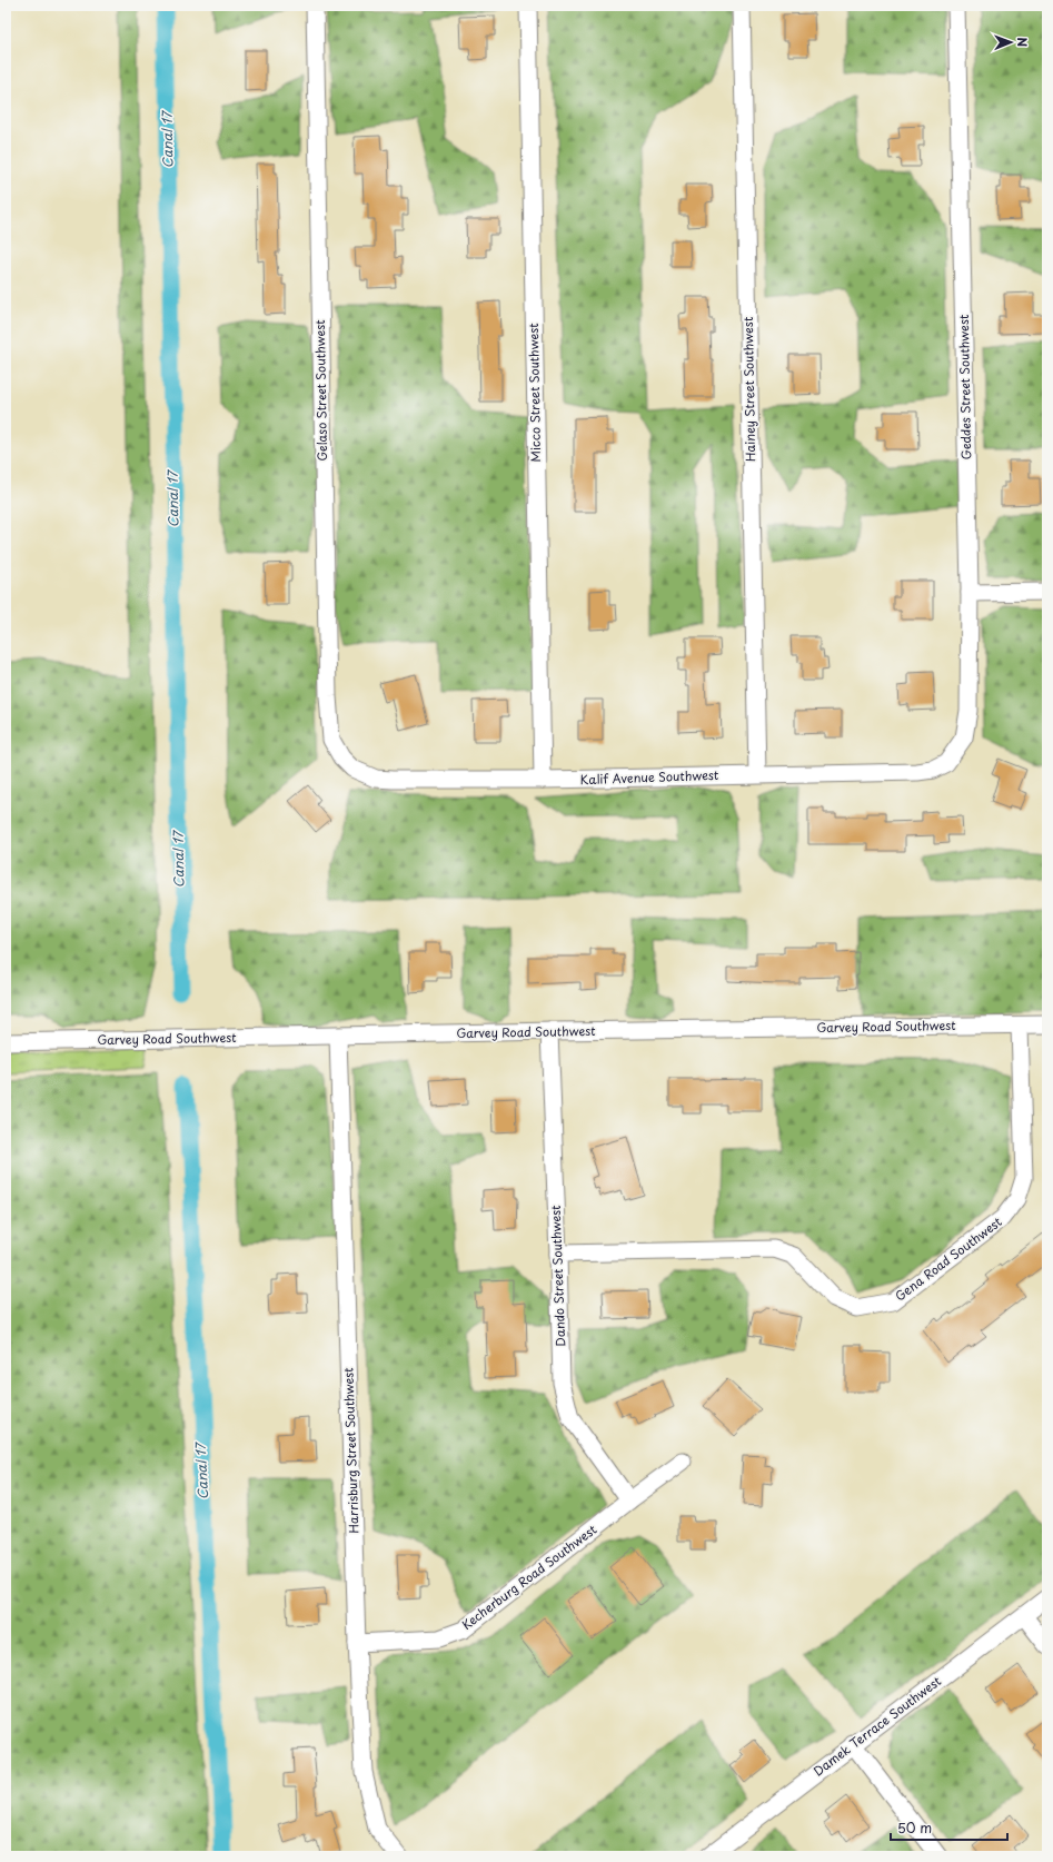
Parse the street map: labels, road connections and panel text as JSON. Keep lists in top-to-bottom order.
{
  "streets": {
    "street": [
      "Geddes Street Southwest",
      "Hainey Street Southwest",
      "Gelaso Street Southwest",
      "Micco Street Southwest",
      "Kalif Avenue Southwest",
      "Garvey Road Southwest",
      "Gena Road Southwest",
      "Dando Street Southwest",
      "Harrisburg Street Southwest",
      "Kecherburg Road Southwest",
      "Damek Terrace Southwest"
    ]
  },
  "crossings": [
    ["Geddes Street Southwest", "Kalif Avenue Southwest"],
    ["Hainey Street Southwest", "Kalif Avenue Southwest"],
    ["Gelaso Street Southwest", "Kalif Avenue Southwest"],
    ["Micco Street Southwest", "Kalif Avenue Southwest"],
    ["Garvey Road Southwest", "Gena Road Southwest"],
    ["Garvey Road Southwest", "Dando Street Southwest"],
    ["Garvey Road Southwest", "Harrisburg Street Southwest"],
    ["Gena Road Southwest", "Dando Street Southwest"],
    ["Dando Street Southwest", "Kecherburg Road Southwest"],
    ["Harrisburg Street Southwest", "Kecherburg Road Southwest"]
  ],
  "water": ["Canal 17"],
  "scale_bar": "50 m",
  "north": "right"
}
